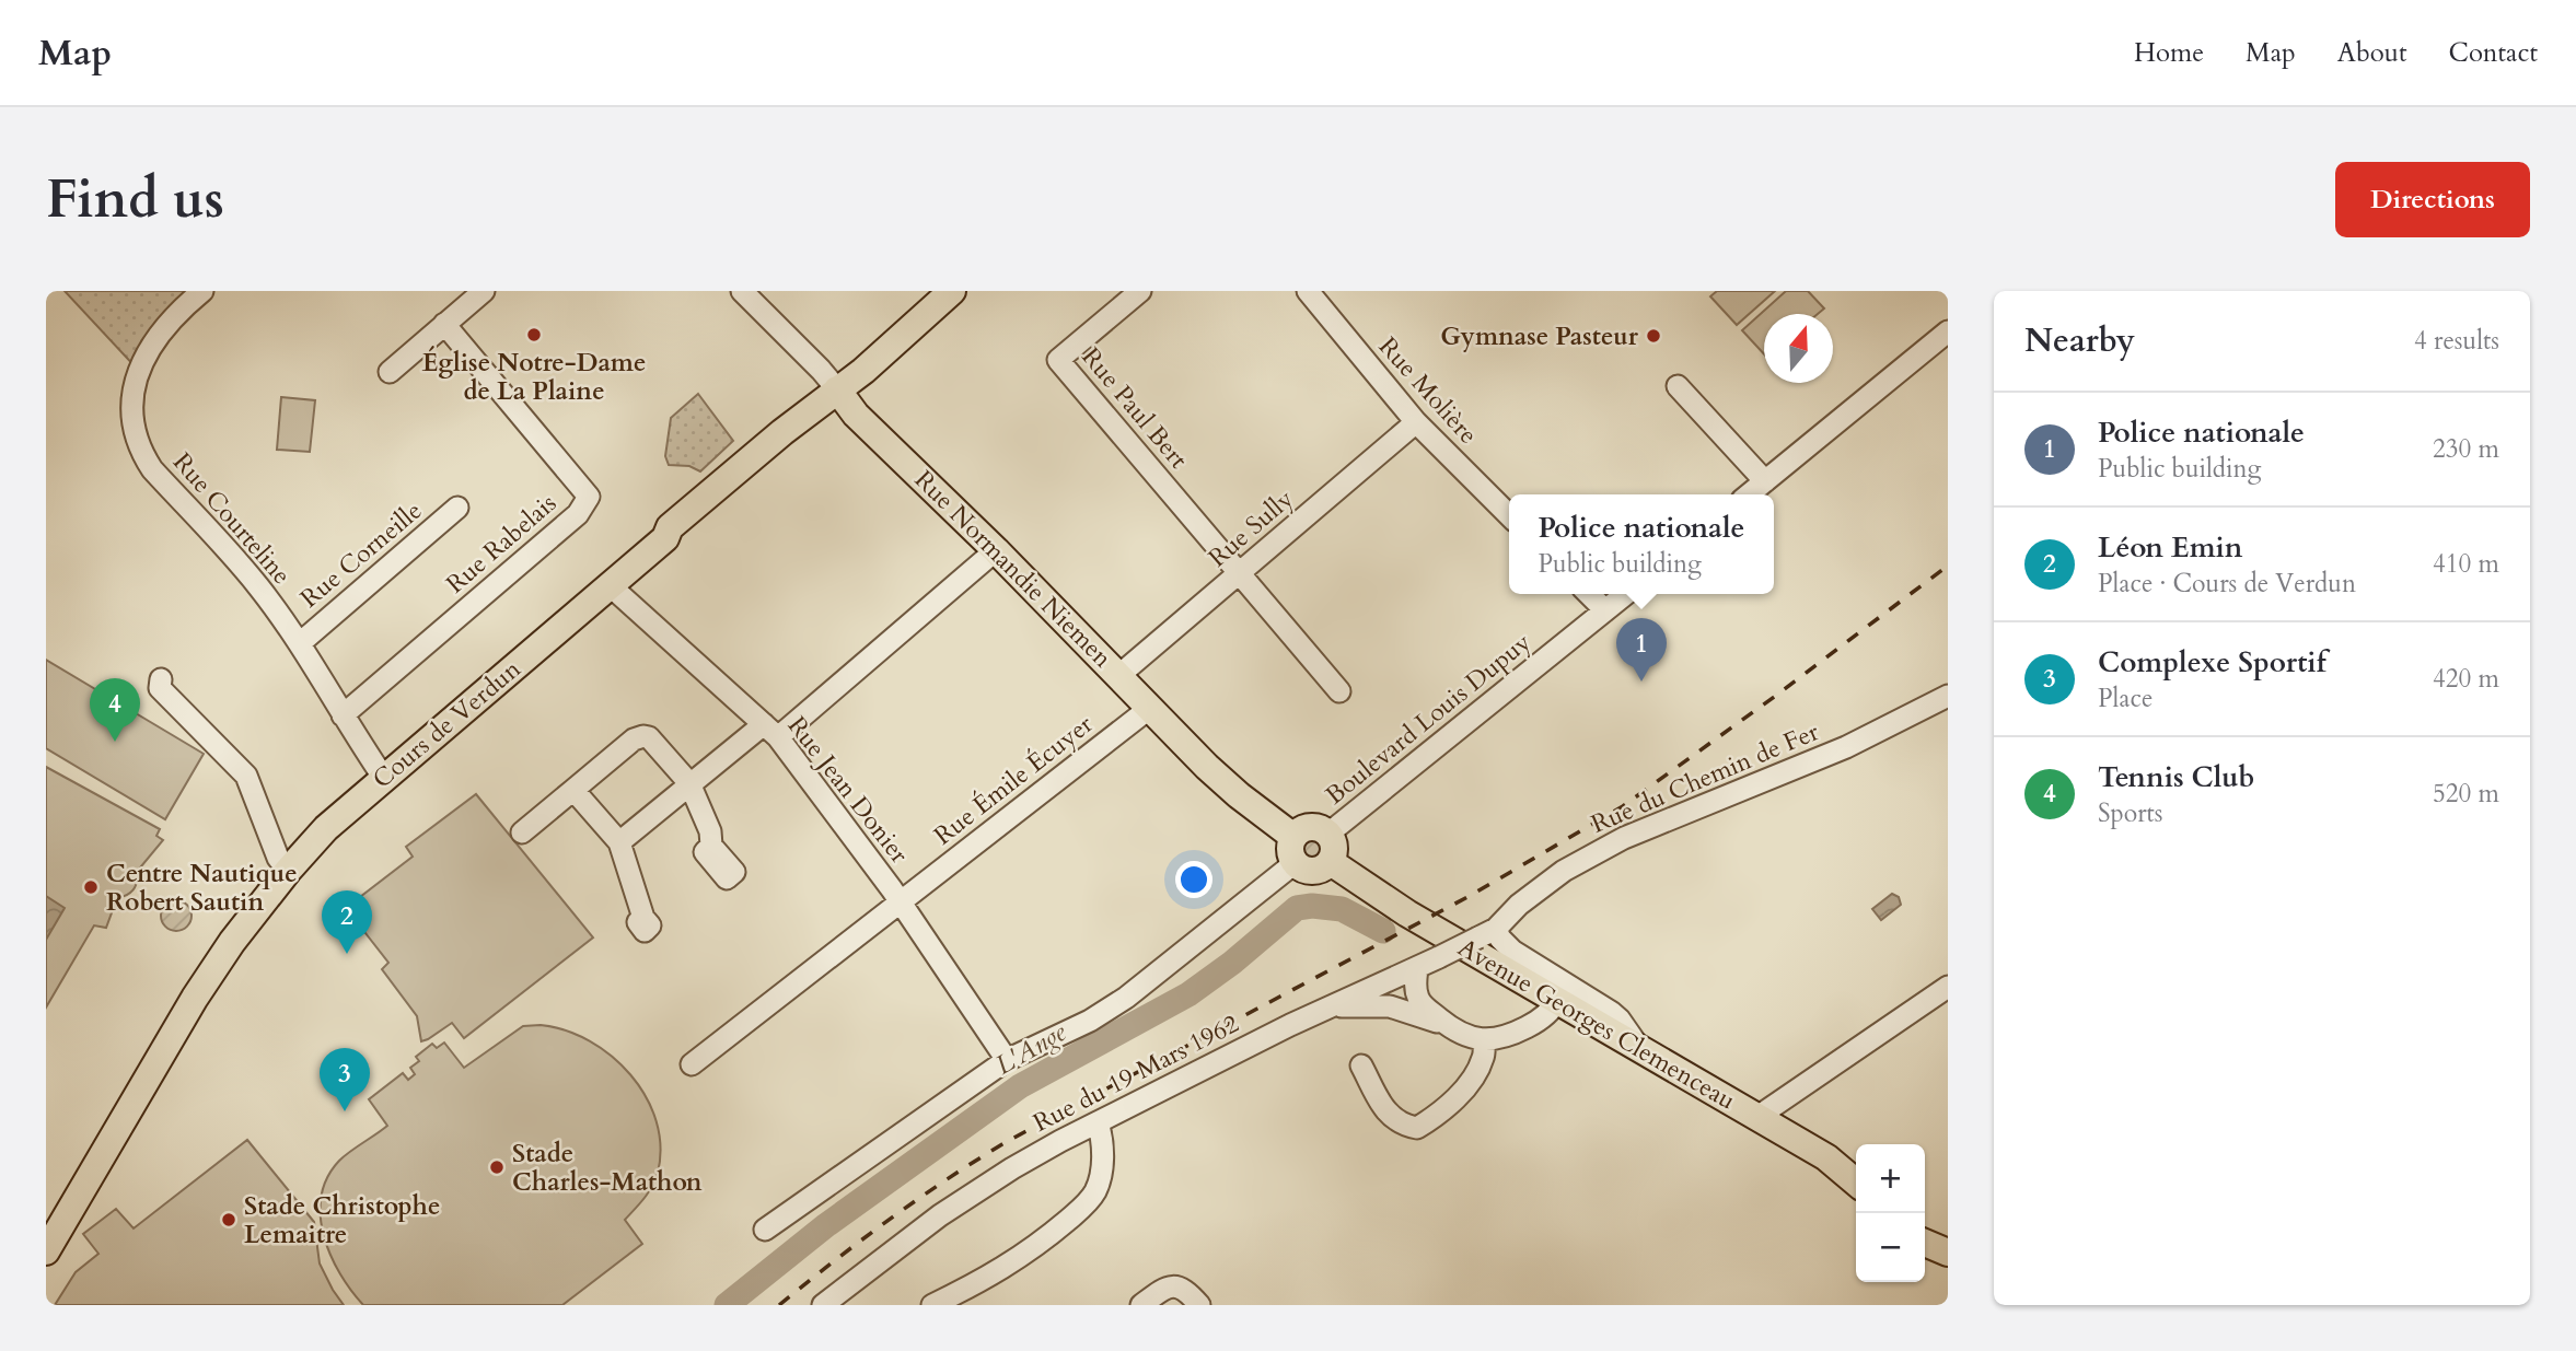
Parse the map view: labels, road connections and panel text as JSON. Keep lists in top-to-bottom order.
{
  "streets": {
    "main road": ["Rue Normandie Niemen", "Cours de Verdun", "Avenue Georges Clemenceau"],
    "street": [
      "Rue Molière",
      "Rue Paul Bert",
      "Rue Courteline",
      "Rue Sully",
      "Rue Rabelais",
      "Rue Corneille",
      "Boulevard Louis Dupuy",
      "Rue du Chemin de Fer",
      "Rue Émile Écuyer",
      "Rue Jean Donier",
      "Rue du 19 Mars 1962"
    ]
  },
  "crossings": [
    ["Rue Molière", "Rue Sully"],
    ["Rue Paul Bert", "Rue Sully"],
    ["Rue Courteline", "Rue Rabelais"],
    ["Rue Courteline", "Rue Corneille"],
    ["Rue Courteline", "Cours de Verdun"],
    ["Rue Sully", "Rue Normandie Niemen"],
    ["Rue Normandie Niemen", "Boulevard Louis Dupuy"],
    ["Rue Normandie Niemen", "Cours de Verdun"],
    ["Rue Normandie Niemen", "Rue Émile Écuyer"],
    ["Rue Normandie Niemen", "Avenue Georges Clemenceau"],
    ["Boulevard Louis Dupuy", "Avenue Georges Clemenceau"],
    ["Cours de Verdun", "Rue Jean Donier"],
    ["Rue du Chemin de Fer", "Rue du 19 Mars 1962"],
    ["Rue Émile Écuyer", "Rue Jean Donier"]
  ],
  "water": ["L'Ange"],
  "places": [
    "Église Notre-Dame de La Plaine",
    "Gymnase Pasteur",
    "Centre Nautique Robert Sautin",
    "Stade Charles-Mathon",
    "Stade Christophe Lemaitre"
  ],
  "north": "top",
  "page": {
    "header": "Map",
    "nav": [
      "Home",
      "Map",
      "About",
      "Contact"
    ],
    "buttons": "Directions",
    "title": "Find us",
    "heading": ["Nearby", "4 results"],
    "list": [
      {
        "mark": "1",
        "name": "Police nationale",
        "note": "Public building",
        "value": "230 m"
      },
      {
        "mark": "2",
        "name": "Léon Emin",
        "note": "Place · Cours de Verdun",
        "value": "410 m"
      },
      {
        "mark": "3",
        "name": "Complexe Sportif",
        "note": "Place",
        "value": "420 m"
      },
      {
        "mark": "4",
        "name": "Tennis Club",
        "note": "Sports",
        "value": "520 m"
      }
    ],
    "popup": ["Police nationale", "Public building"],
    "pins": [
      "1",
      "4",
      "2",
      "3"
    ],
    "map_buttons": ["+", "−"]
  }
}
